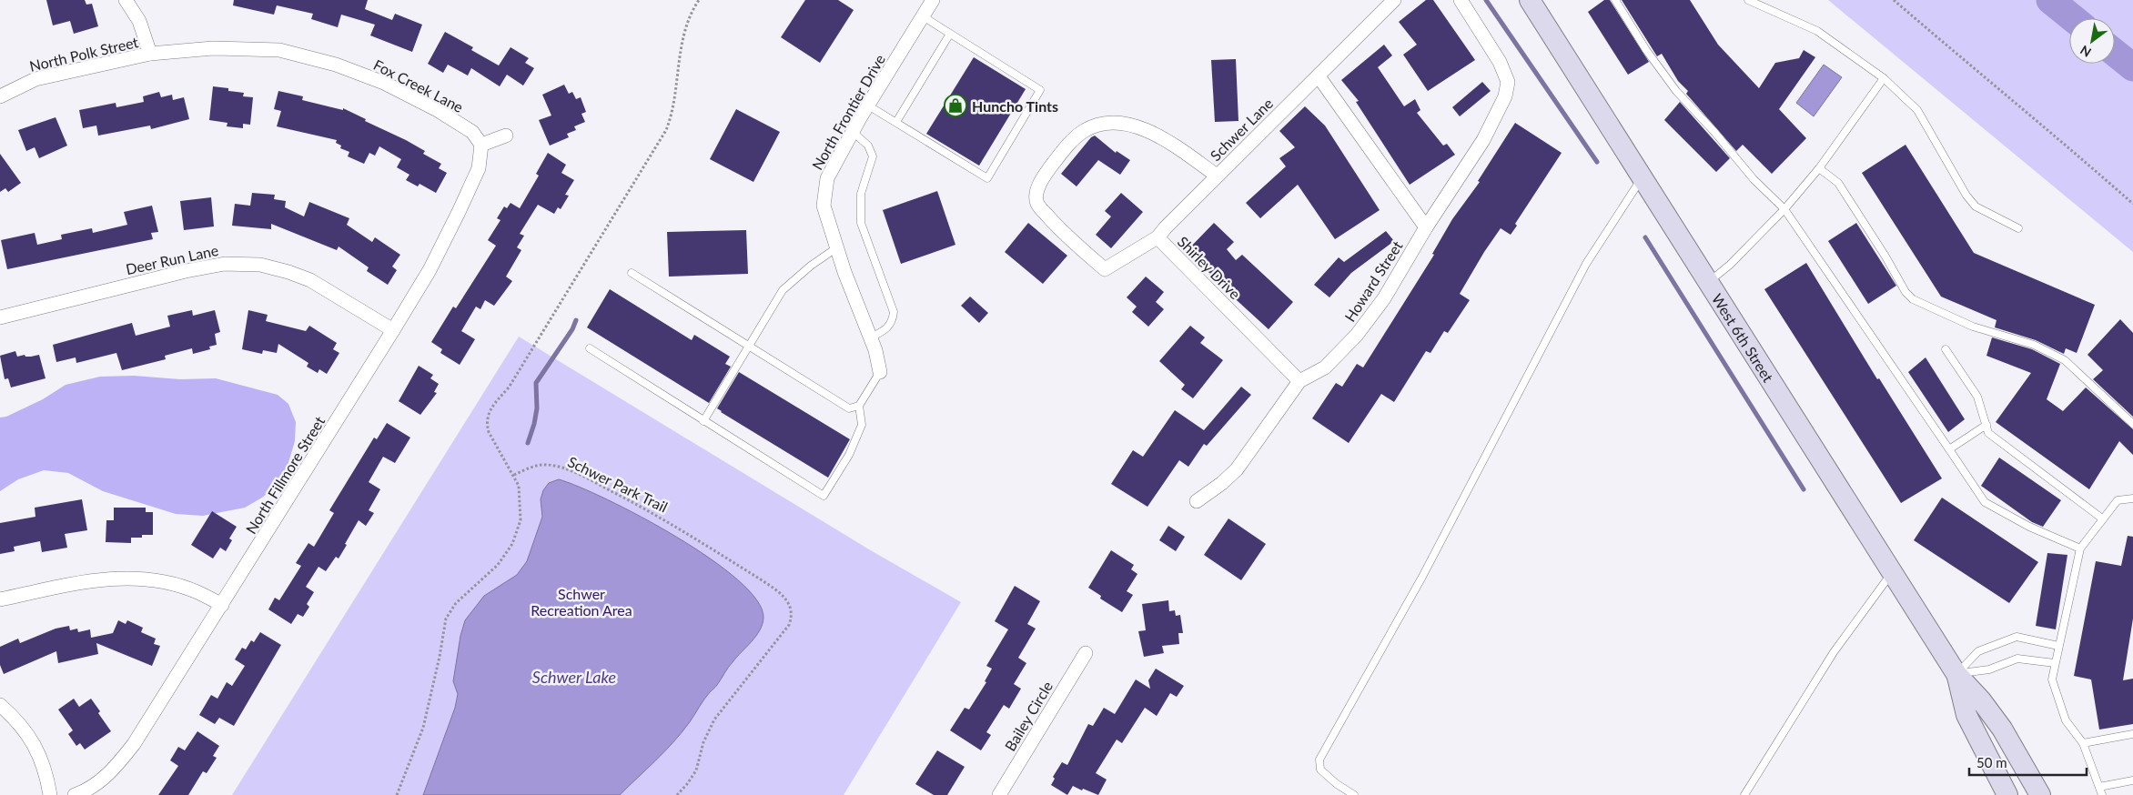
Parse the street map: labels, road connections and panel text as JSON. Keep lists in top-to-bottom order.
{
  "streets": {
    "main road": ["West 6th Street"],
    "street": [
      "North Polk Street",
      "Fox Creek Lane",
      "North Frontier Drive",
      "Schwer Lane",
      "Deer Run Lane",
      "Shirley Drive",
      "Howard Street",
      "North Fillmore Street",
      "Bailey Circle"
    ],
    "path": ["Schwer Park Trail"]
  },
  "crossings": [
    ["North Polk Street", "Fox Creek Lane"],
    ["Fox Creek Lane", "North Fillmore Street"],
    ["Schwer Lane", "Shirley Drive"],
    ["Deer Run Lane", "North Fillmore Street"],
    ["Shirley Drive", "Howard Street"]
  ],
  "water": ["Schwer Lake"],
  "parks": ["Schwer Recreation Area"],
  "places": {
    "shop": ["Huncho Tints"]
  },
  "scale_bar": "50 m",
  "north": "bottom left"
}
